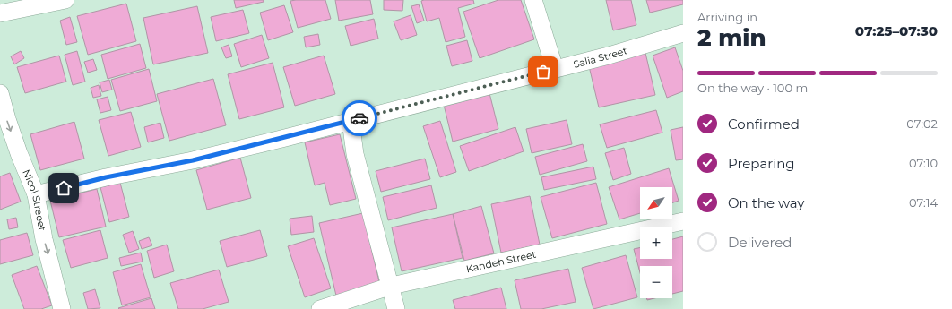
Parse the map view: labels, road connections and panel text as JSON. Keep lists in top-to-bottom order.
{
  "streets": {
    "street": ["Salia Street", "Nicol Streeet", "Kandeh Street"]
  },
  "crossings": [
    ["Salia Street", "Nicol Streeet"]
  ],
  "one_way": ["Nicol Streeet"],
  "north": "bottom left",
  "page": {
    "heading": ["2 min", "Arriving in", "07:25–07:30"],
    "bar": "On the way · 100 m",
    "list": [
      ["Confirmed", "07:02"],
      ["Preparing", "07:10"],
      ["On the way", "07:14"],
      "Delivered"
    ],
    "map_buttons": ["+", "−"]
  }
}
